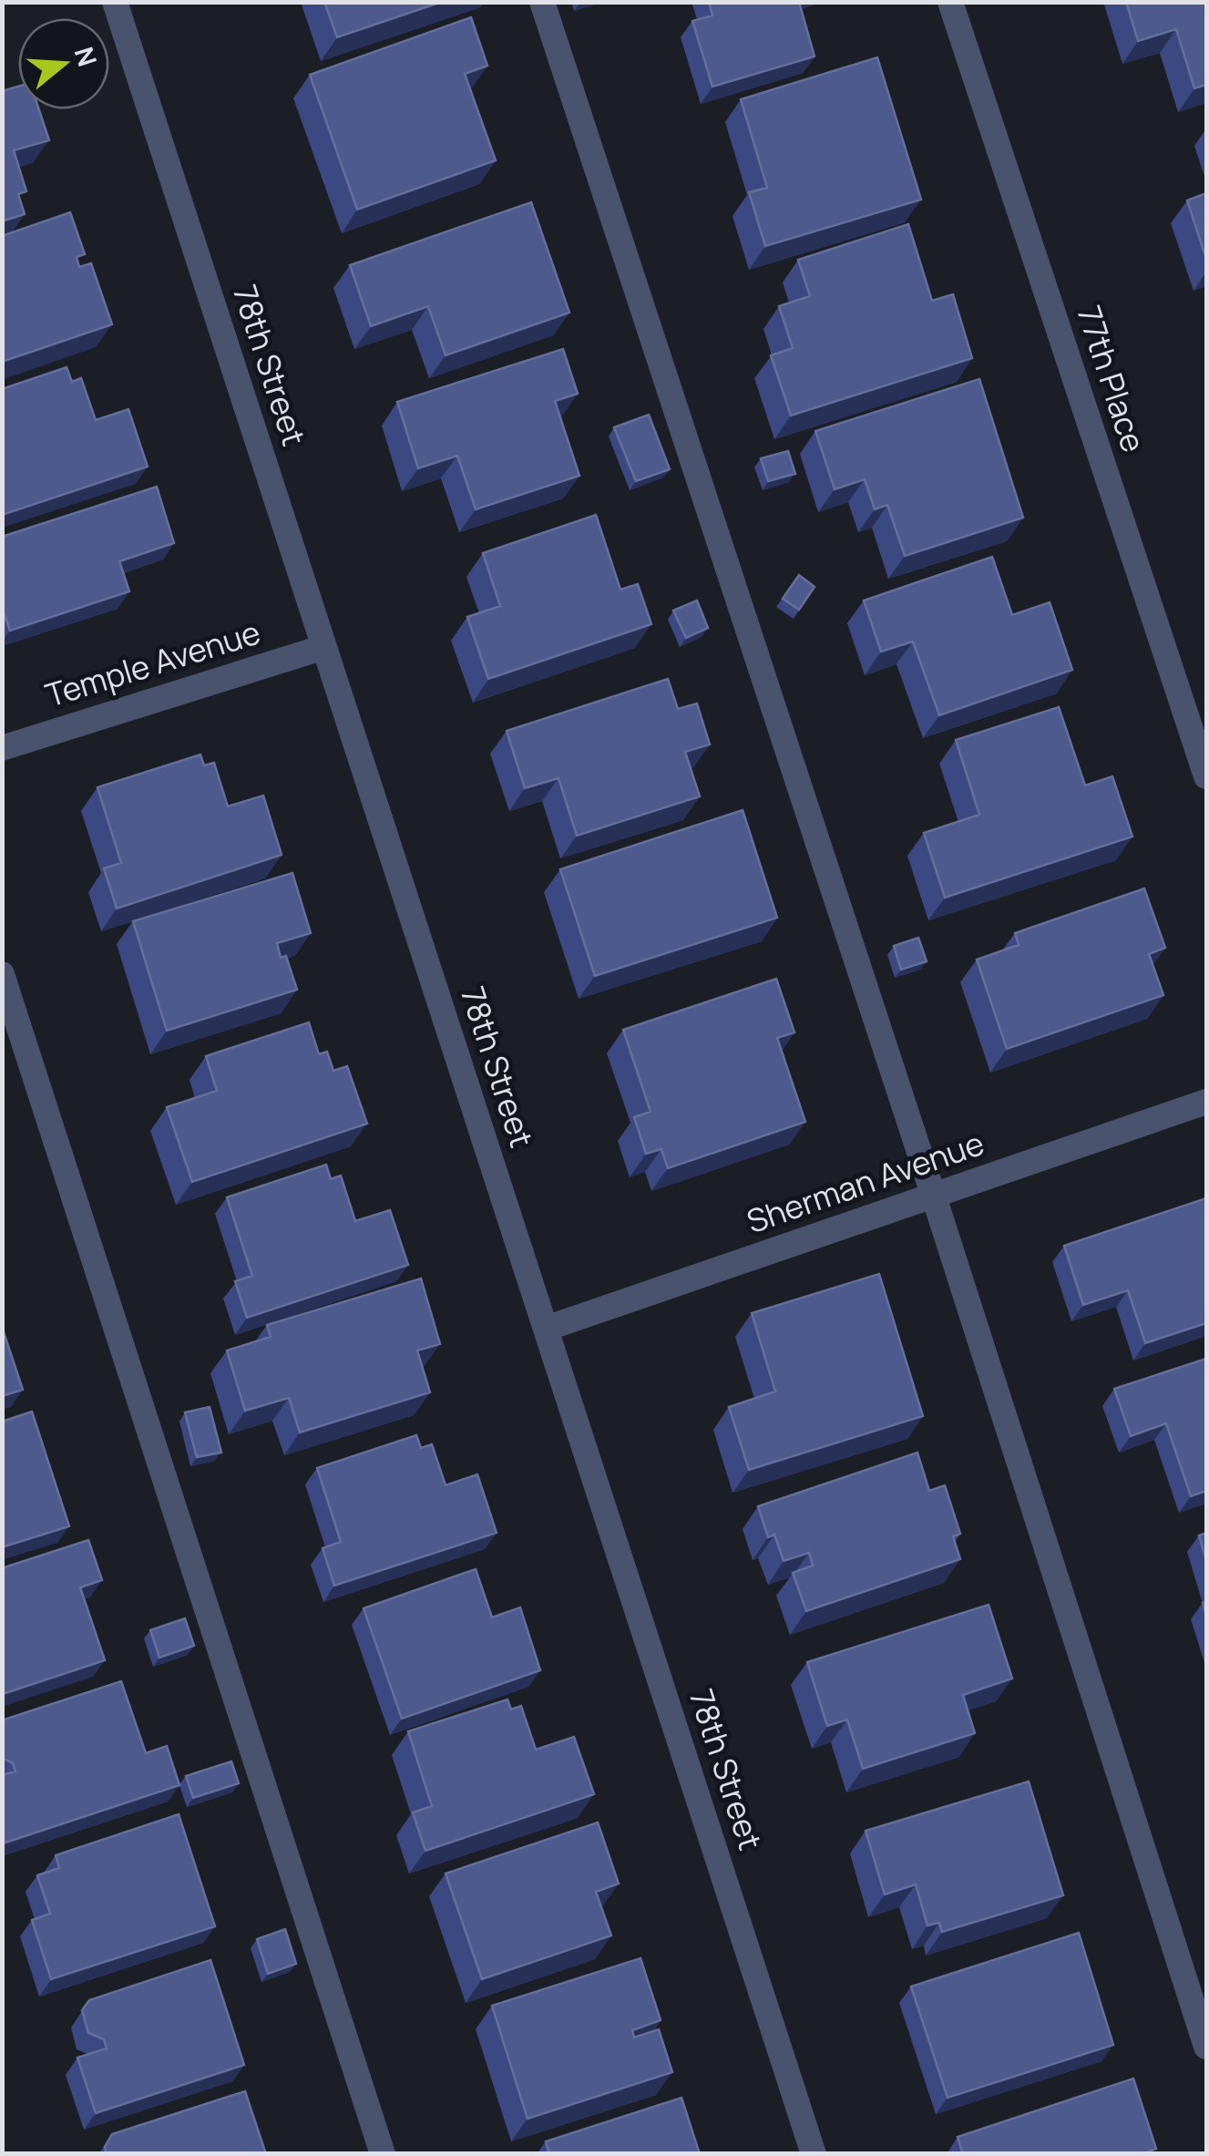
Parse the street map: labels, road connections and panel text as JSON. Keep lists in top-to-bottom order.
{
  "streets": {
    "street": [
      "78th Street",
      "77th Place",
      "Temple Avenue",
      "Sherman Avenue"
    ]
  },
  "crossings": [
    ["78th Street", "Temple Avenue"],
    ["78th Street", "Sherman Avenue"]
  ],
  "north": "right"
}
